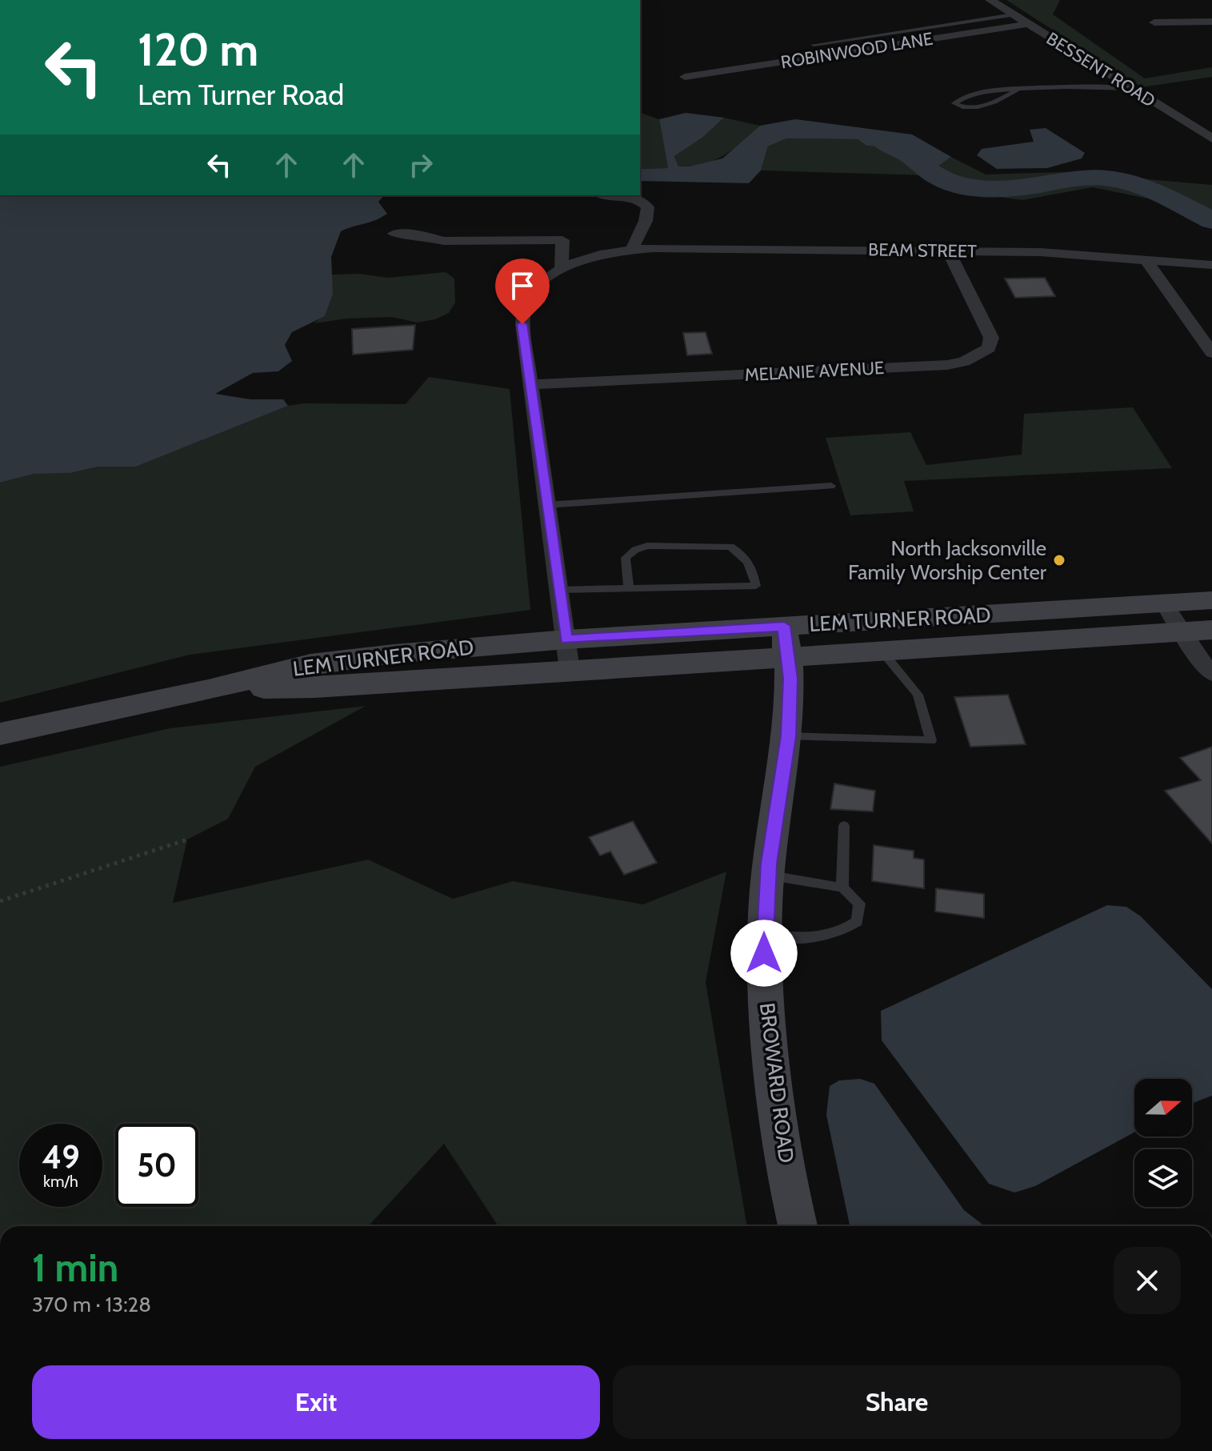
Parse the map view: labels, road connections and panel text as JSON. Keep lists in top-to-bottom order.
{
  "streets": {
    "main road": ["LEM TURNER ROAD", "BROWARD ROAD"],
    "street": [
      "ROBINWOOD LANE",
      "BESSENT ROAD",
      "BEAM STREET",
      "MELANIE AVENUE"
    ]
  },
  "crossings": [
    ["ROBINWOOD LANE", "BESSENT ROAD"],
    ["BEAM STREET", "MELANIE AVENUE"],
    ["BEAM STREET", "LEM TURNER ROAD"],
    ["LEM TURNER ROAD", "BROWARD ROAD"]
  ],
  "places": ["North Jacksonville Family Worship Center"],
  "north": "right",
  "page": {
    "turn": ["120 m", "Lem Turner Road"],
    "speed": "49 km/h",
    "limit": "50",
    "heading": ["1 min", "370 m · 13:28"],
    "buttons": ["Exit", "Share"]
  }
}
